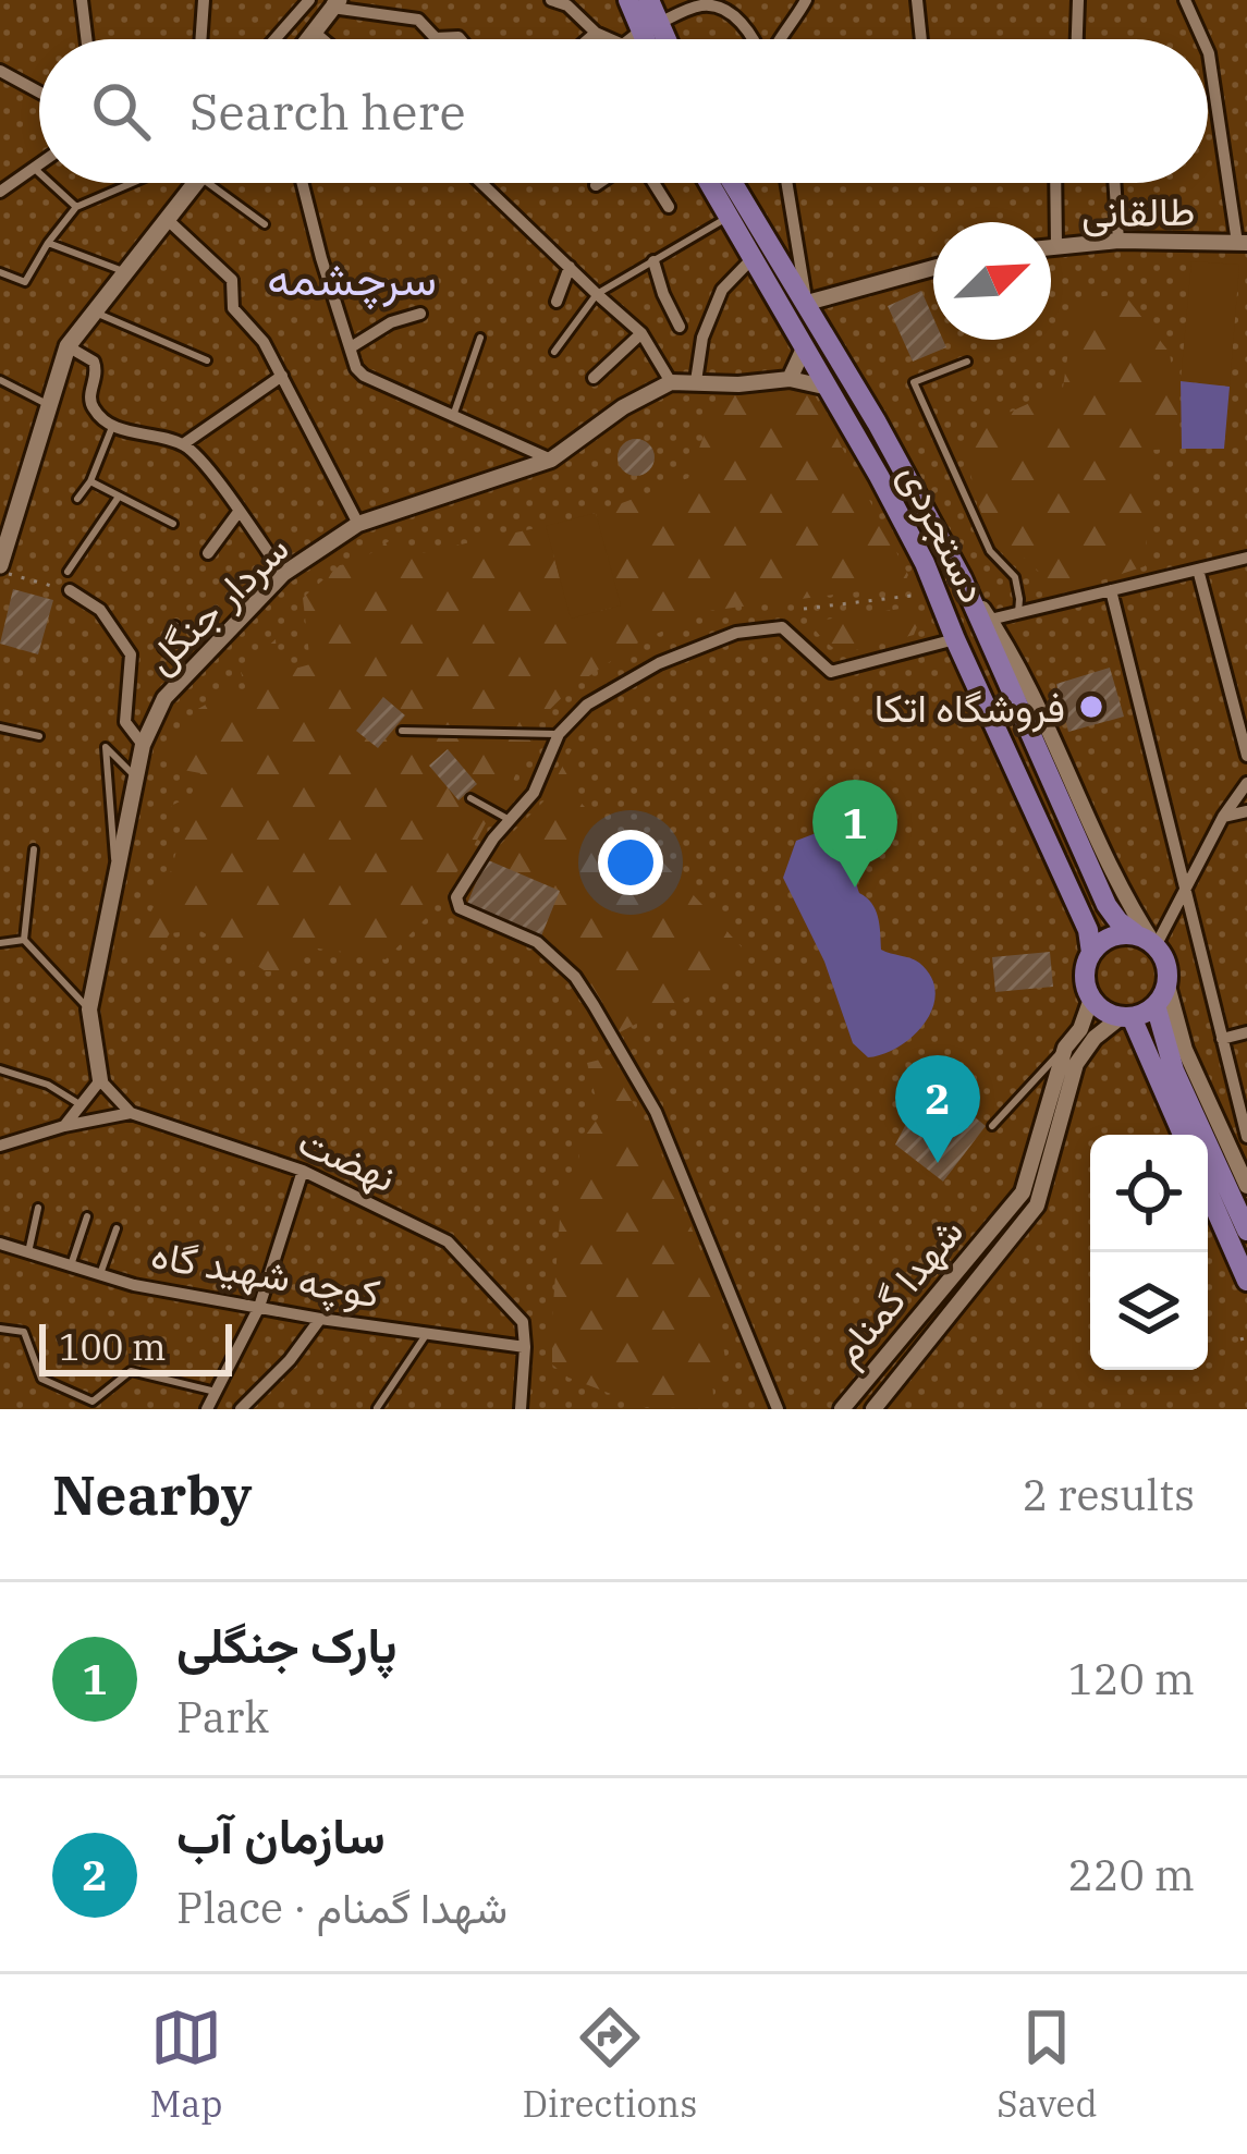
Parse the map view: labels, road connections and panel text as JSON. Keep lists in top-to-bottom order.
{
  "streets": {
    "main road": ["دستجردی"],
    "street": [
      "طالقانی",
      "سردار جنگل",
      "نهضت",
      "کوچه شهید گاه",
      "شهدا گمنام"
    ]
  },
  "crossings": [
    ["دستجردی", "سردار جنگل"],
    ["دستجردی", "شهدا گمنام"],
    ["سردار جنگل", "نهضت"],
    ["نهضت", "کوچه شهید گاه"]
  ],
  "districts": ["سرچشمه"],
  "places": ["فروشگاه اتکا"],
  "scale_bar": "100 m",
  "north": "top right",
  "page": {
    "search": "Search here",
    "pins": ["1", "2"],
    "scale": "100 m",
    "heading": ["Nearby", "2 results"],
    "list": [
      {
        "mark": "1",
        "name": "پارک جنگلی",
        "note": "Park",
        "value": "120 m"
      },
      {
        "mark": "2",
        "name": "سازمان آب",
        "note": "Place · شهدا گمنام",
        "value": "220 m"
      }
    ],
    "nav": ["Map", "Directions", "Saved"]
  }
}
